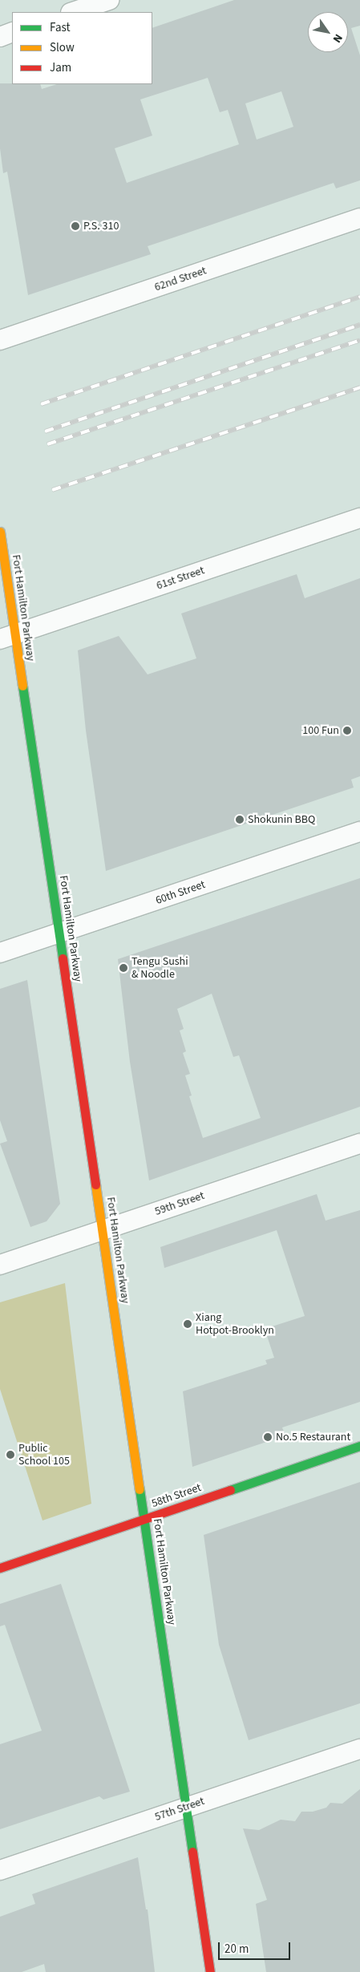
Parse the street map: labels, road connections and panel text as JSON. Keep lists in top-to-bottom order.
{
  "streets": {
    "main road": ["Fort Hamilton Parkway", "58th Street"],
    "street": [
      "62nd Street",
      "61st Street",
      "60th Street",
      "59th Street",
      "57th Street"
    ]
  },
  "crossings": [
    ["61st Street", "Fort Hamilton Parkway"],
    ["Fort Hamilton Parkway", "60th Street"],
    ["Fort Hamilton Parkway", "59th Street"],
    ["Fort Hamilton Parkway", "58th Street"],
    ["Fort Hamilton Parkway", "57th Street"]
  ],
  "places": [
    "P.S. 310",
    "100 Fun",
    "Shokunin BBQ",
    "Tengu Sushi & Noodle",
    "Xiang Hotpot-Brooklyn",
    "No.5 Restaurant",
    "Public School 105"
  ],
  "legend": ["Fast", "Slow", "Jam"],
  "scale_bar": "20 m",
  "north": "bottom right"
}
